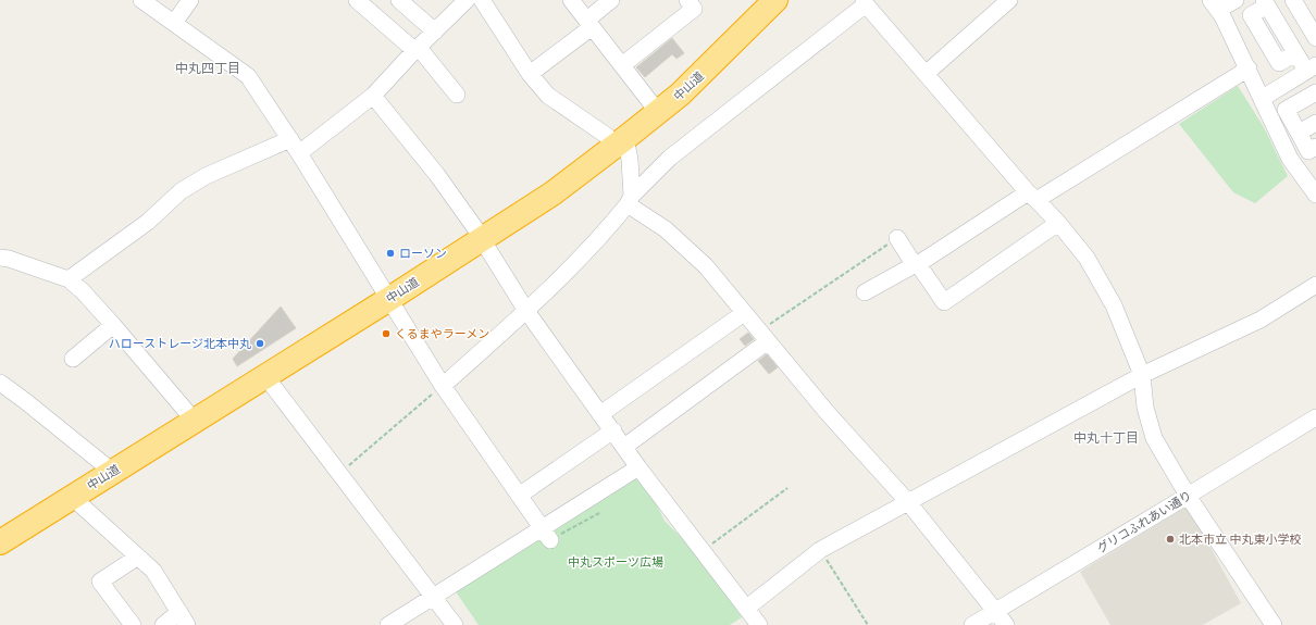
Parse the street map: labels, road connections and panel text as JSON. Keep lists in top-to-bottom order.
{
  "streets": {
    "highway": ["中山道"],
    "street": ["グリコふれあい通り"]
  },
  "districts": ["中丸四丁目", "中丸十丁目"],
  "parks": ["中丸スポーツ広場"],
  "places": [
    "ローソン",
    "くるまやラーメン",
    "ハローストレージ北本中丸",
    "北本市立 中丸東小学校"
  ]
}
